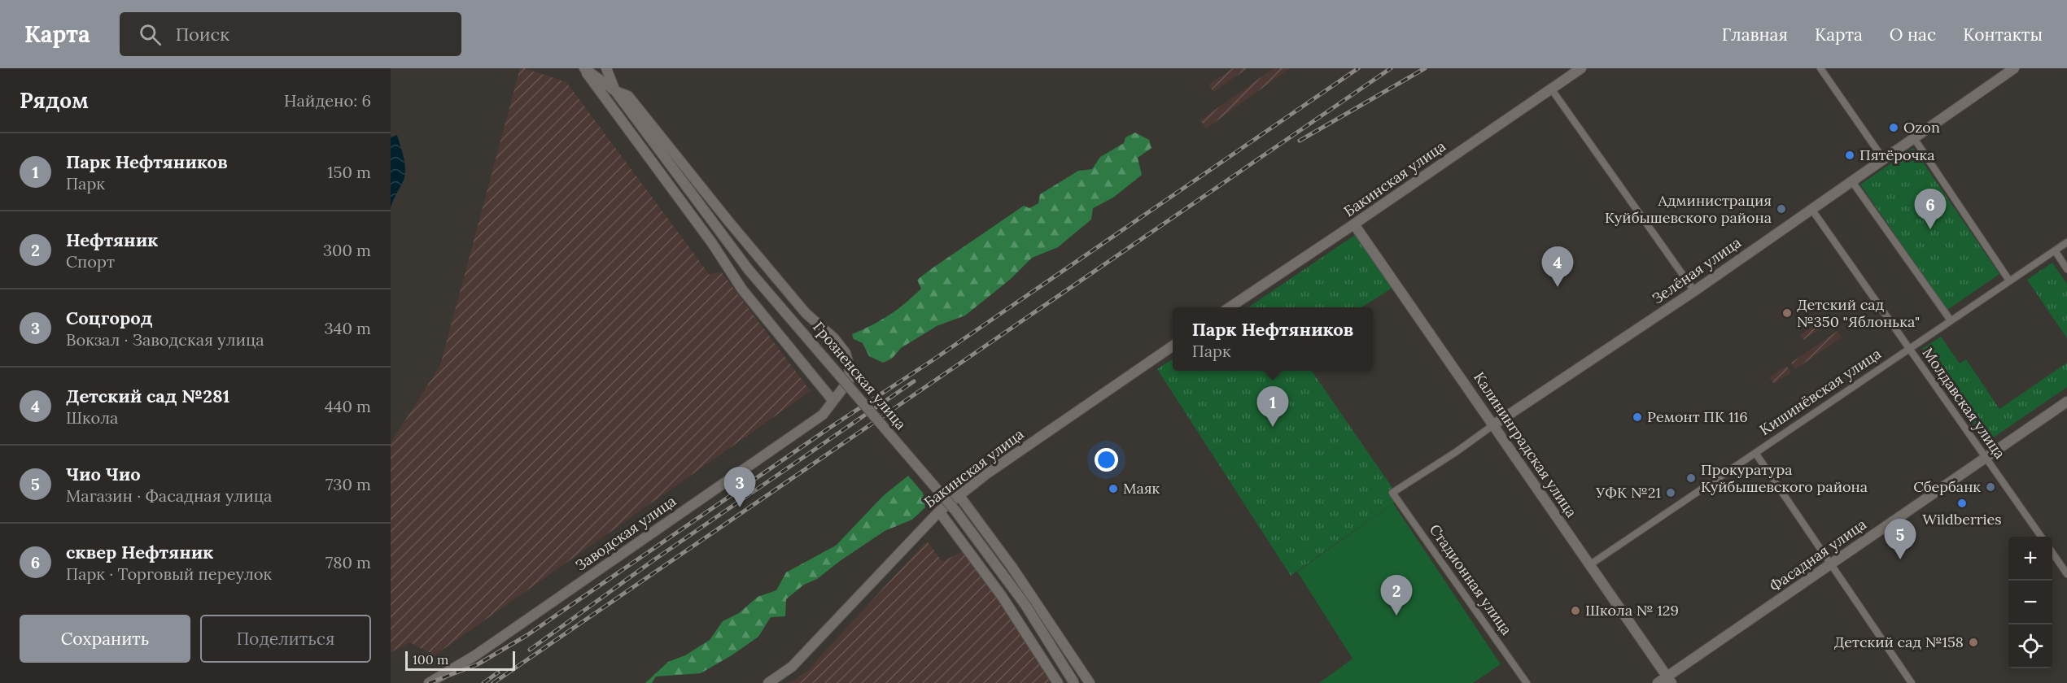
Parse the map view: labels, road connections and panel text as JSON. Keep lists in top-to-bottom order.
{
  "streets": {
    "street": [
      "Бакинская улица",
      "Зелёная улица",
      "Грозненская улица",
      "Кишинёвская улица",
      "Молдавская улица",
      "Калининградская улица",
      "Заводская улица",
      "Фасадная улица",
      "Стадионная улица"
    ]
  },
  "crossings": [
    ["Бакинская улица", "Калининградская улица"],
    ["Зелёная улица", "Молдавская улица"],
    ["Зелёная улица", "Калининградская улица"],
    ["Зелёная улица", "Стадионная улица"],
    ["Грозненская улица", "Заводская улица"],
    ["Кишинёвская улица", "Молдавская улица"],
    ["Кишинёвская улица", "Калининградская улица"],
    ["Молдавская улица", "Фасадная улица"],
    ["Калининградская улица", "Фасадная улица"]
  ],
  "places": [
    "Ozon",
    "Пятёрочка",
    "Администрация Куйбышевского района",
    "Детский сад №350 \"Яблонька\"",
    "Ремонт ПК 116",
    "Прокуратура Куйбышевского района",
    "Сбербанк",
    "Маяк",
    "УФК №21",
    "Wildberries",
    "Школа № 129",
    "Детский сад №158"
  ],
  "scale_bar": "100 m",
  "page": {
    "header": "Карта",
    "search": "Поиск",
    "nav": [
      "Главная",
      "Карта",
      "О нас",
      "Контакты"
    ],
    "heading": ["Рядом", "Найдено: 6"],
    "list": [
      {
        "mark": "1",
        "name": "Парк Нефтяников",
        "note": "Парк",
        "value": "150 m"
      },
      {
        "mark": "2",
        "name": "Нефтяник",
        "note": "Спорт",
        "value": "300 m"
      },
      {
        "mark": "3",
        "name": "Соцгород",
        "note": "Вокзал · Заводская улица",
        "value": "340 m"
      },
      {
        "mark": "4",
        "name": "Детский сад №281",
        "note": "Школа",
        "value": "440 m"
      },
      {
        "mark": "5",
        "name": "Чио Чио",
        "note": "Магазин · Фасадная улица",
        "value": "730 m"
      },
      {
        "mark": "6",
        "name": "сквер Нефтяник",
        "note": "Парк · Торговый переулок",
        "value": "780 m"
      }
    ],
    "pins": [
      "6",
      "4",
      "1",
      "3",
      "5",
      "2"
    ],
    "popup": ["Парк Нефтяников", "Парк"],
    "map_buttons": ["+", "−"],
    "buttons": ["Сохранить", "Поделиться"],
    "scale": "100 m"
  }
}
